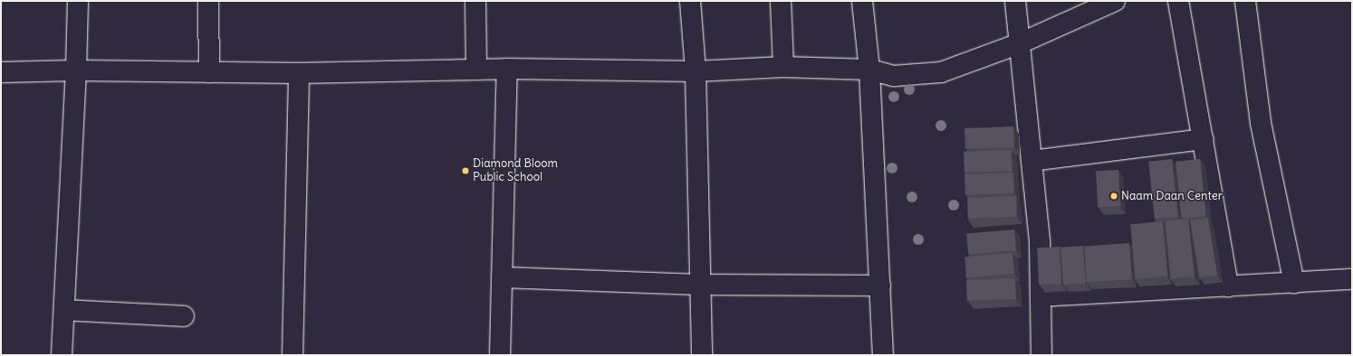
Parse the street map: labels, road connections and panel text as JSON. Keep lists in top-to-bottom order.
{
  "places": ["Diamond Bloom Public School", "Naam Daan Center"]
}
